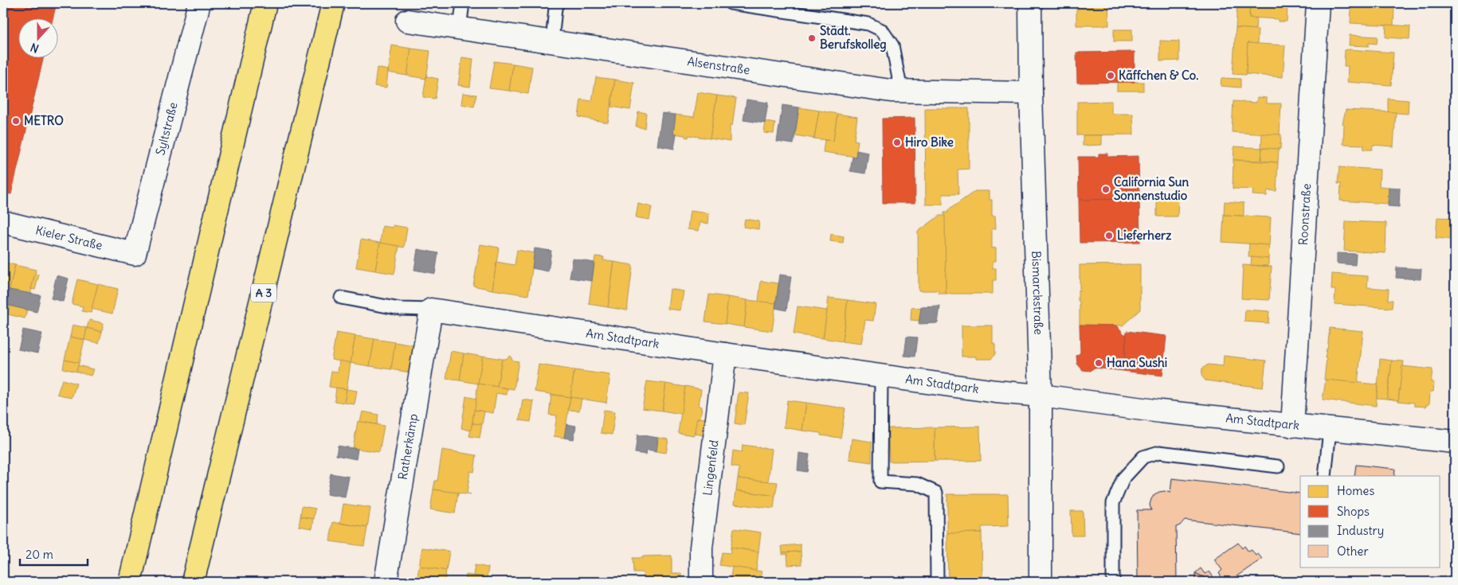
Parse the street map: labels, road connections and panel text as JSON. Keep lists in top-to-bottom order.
{
  "streets": {
    "highway": ["A 3"],
    "street": [
      "Alsenstraße",
      "Syltstraße",
      "Roonstraße",
      "Kieler Straße",
      "Bismarckstraße",
      "Am Stadtpark",
      "Ratherkämp",
      "Lingenfeld"
    ]
  },
  "crossings": [
    ["Alsenstraße", "Bismarckstraße"],
    ["Syltstraße", "Kieler Straße"],
    ["Roonstraße", "Am Stadtpark"],
    ["Bismarckstraße", "Am Stadtpark"],
    ["Am Stadtpark", "Ratherkämp"],
    ["Am Stadtpark", "Lingenfeld"]
  ],
  "places": [
    "Städt. Berufskolleg",
    "Käffchen & Co.",
    "METRO",
    "Hiro Bike",
    "California Sun Sonnenstudio",
    "Lieferherz",
    "Hana Sushi"
  ],
  "legend": [
    "Homes",
    "Shops",
    "Industry",
    "Other"
  ],
  "scale_bar": "20 m",
  "north": "bottom"
}
